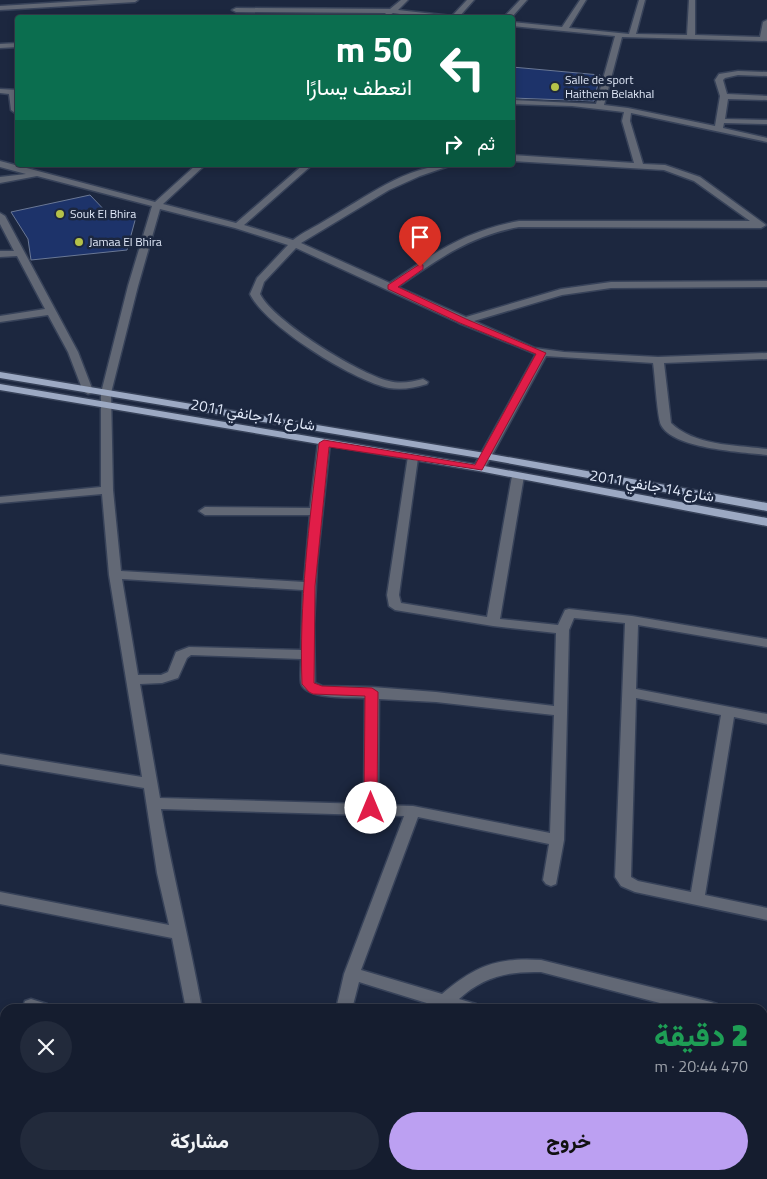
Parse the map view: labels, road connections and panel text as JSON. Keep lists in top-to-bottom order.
{
  "streets": {
    "main road": ["شارع 14 جانفي 2011"]
  },
  "places": ["Salle de sport Haithem Belakhal", "Souk El Bhira", "Jamaa El Bhira"],
  "page": {
    "turn": ["50 m", "انعطف يسارًا"],
    "then": "ثم",
    "heading": ["2 دقيقة", "470 m · 20:44"],
    "buttons": ["خروج", "مشاركة"]
  }
}
